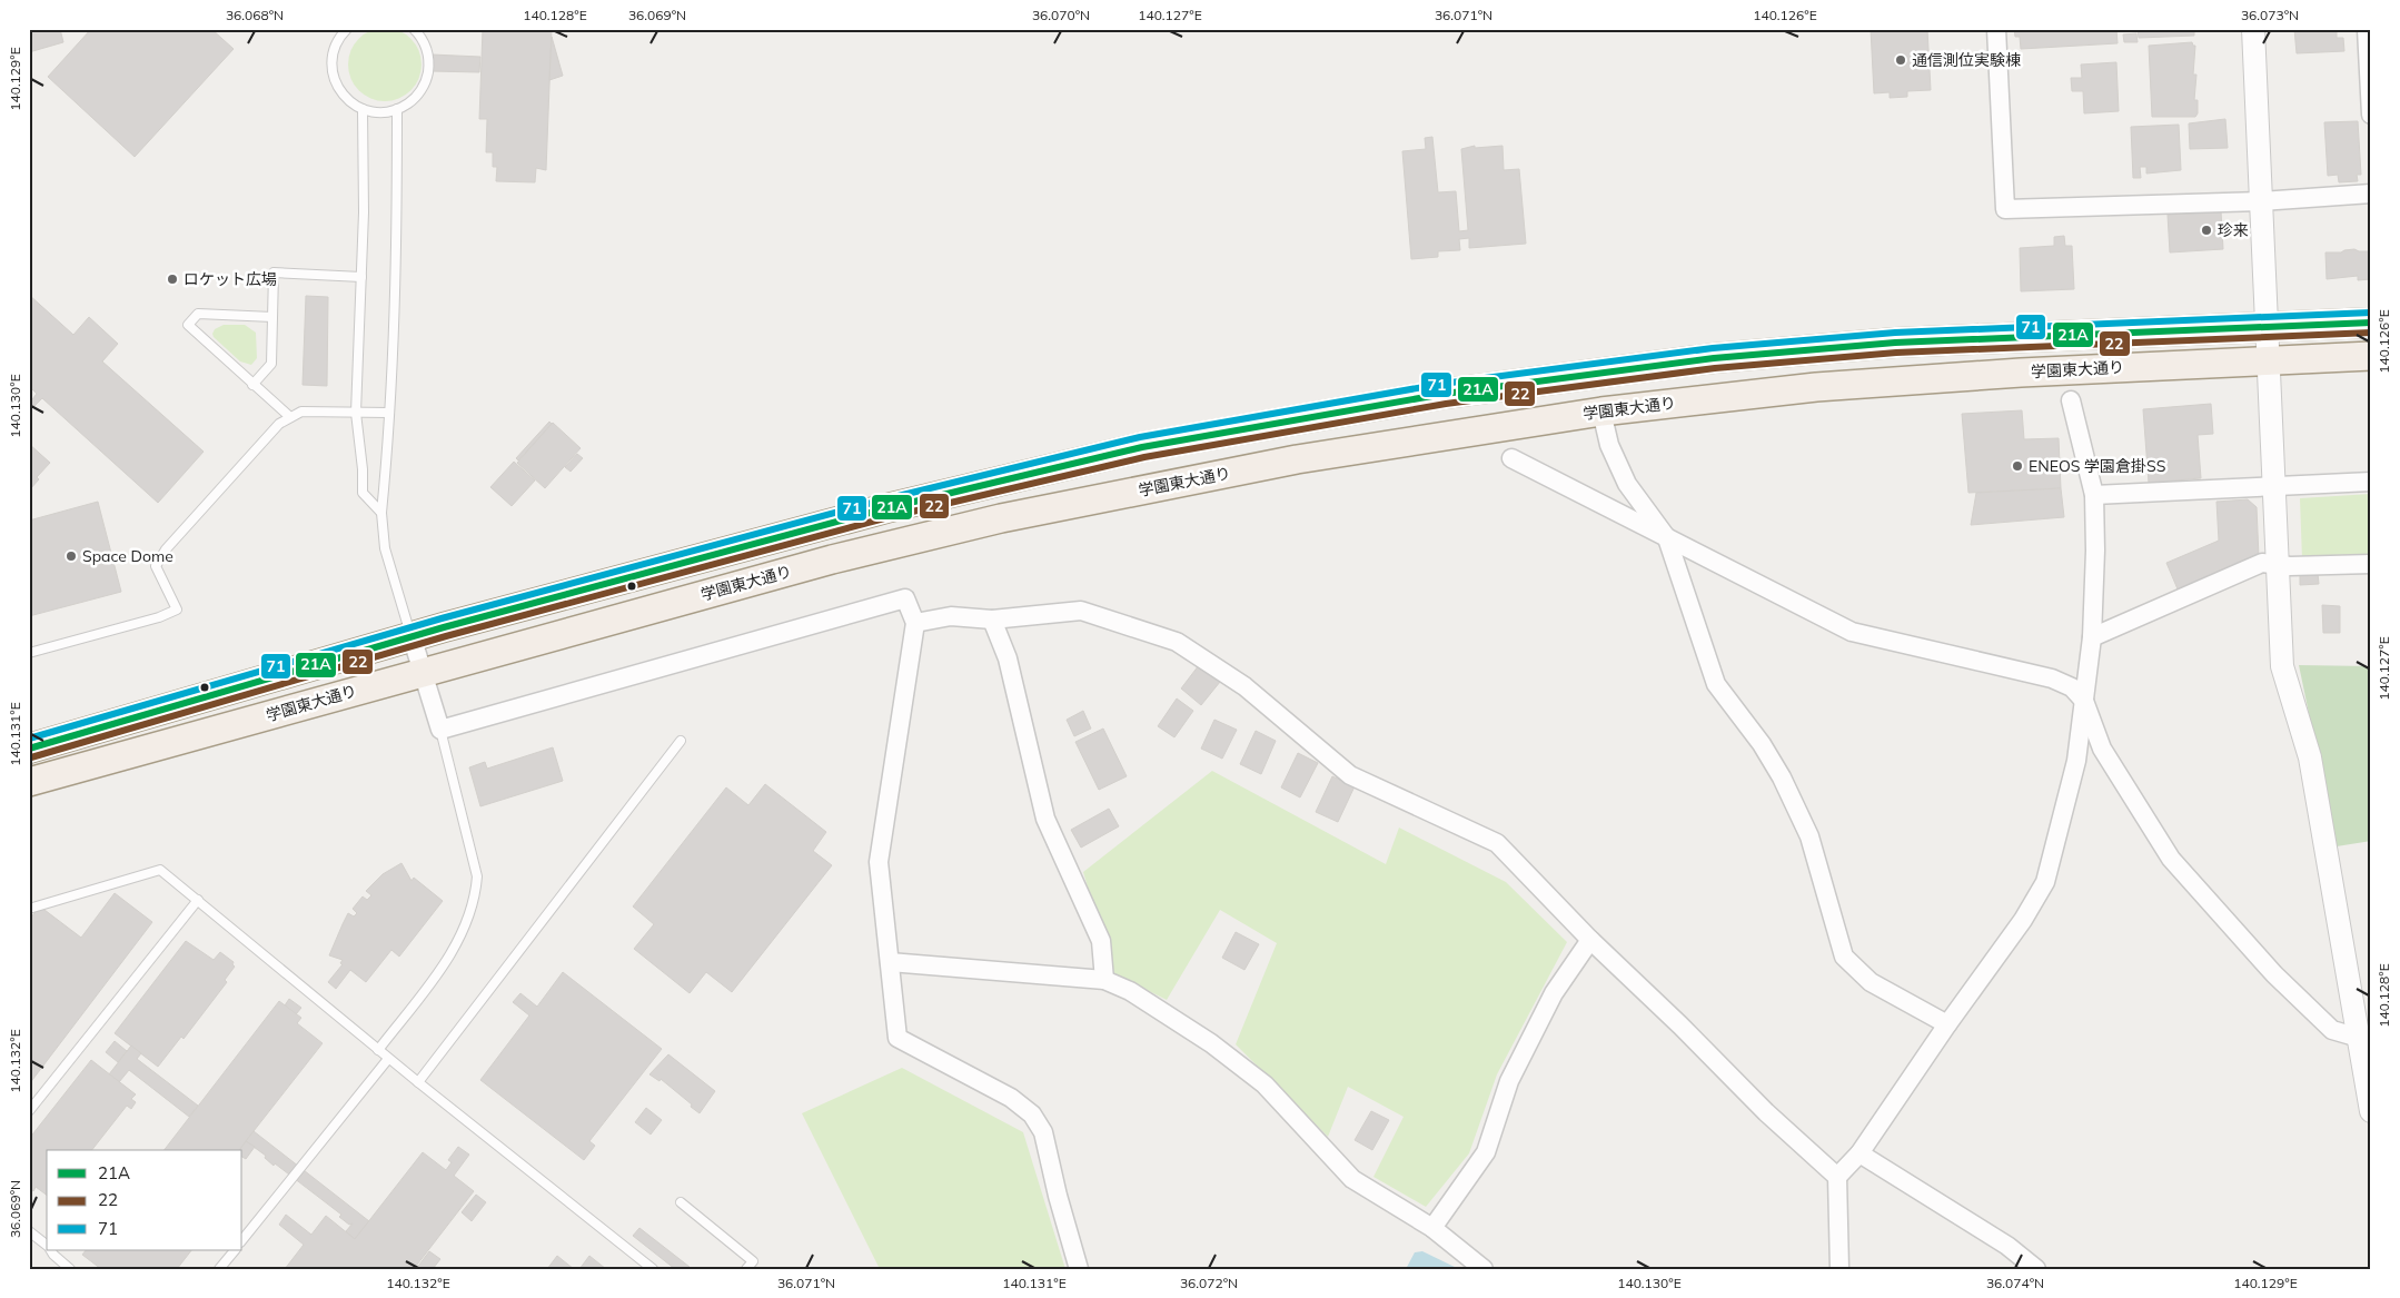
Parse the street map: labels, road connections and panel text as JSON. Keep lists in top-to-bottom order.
{
  "streets": {
    "main road": ["学園東大通り"]
  },
  "places": [
    "通信測位実験棟",
    "珍来",
    "ロケット広場",
    "ENEOS 学園倉掛SS",
    "Space Dome"
  ],
  "lines": ["transit line 71", "transit line 21A", "transit line 22"],
  "legend": ["21A", "22", "71"],
  "coordinates": [
    "36.068°N",
    "140.128°E",
    "36.069°N",
    "36.070°N",
    "140.127°E",
    "36.071°N",
    "140.126°E",
    "36.073°N",
    "140.129°E",
    "140.130°E",
    "140.131°E",
    "140.132°E",
    "36.072°N",
    "36.074°N"
  ]
}
